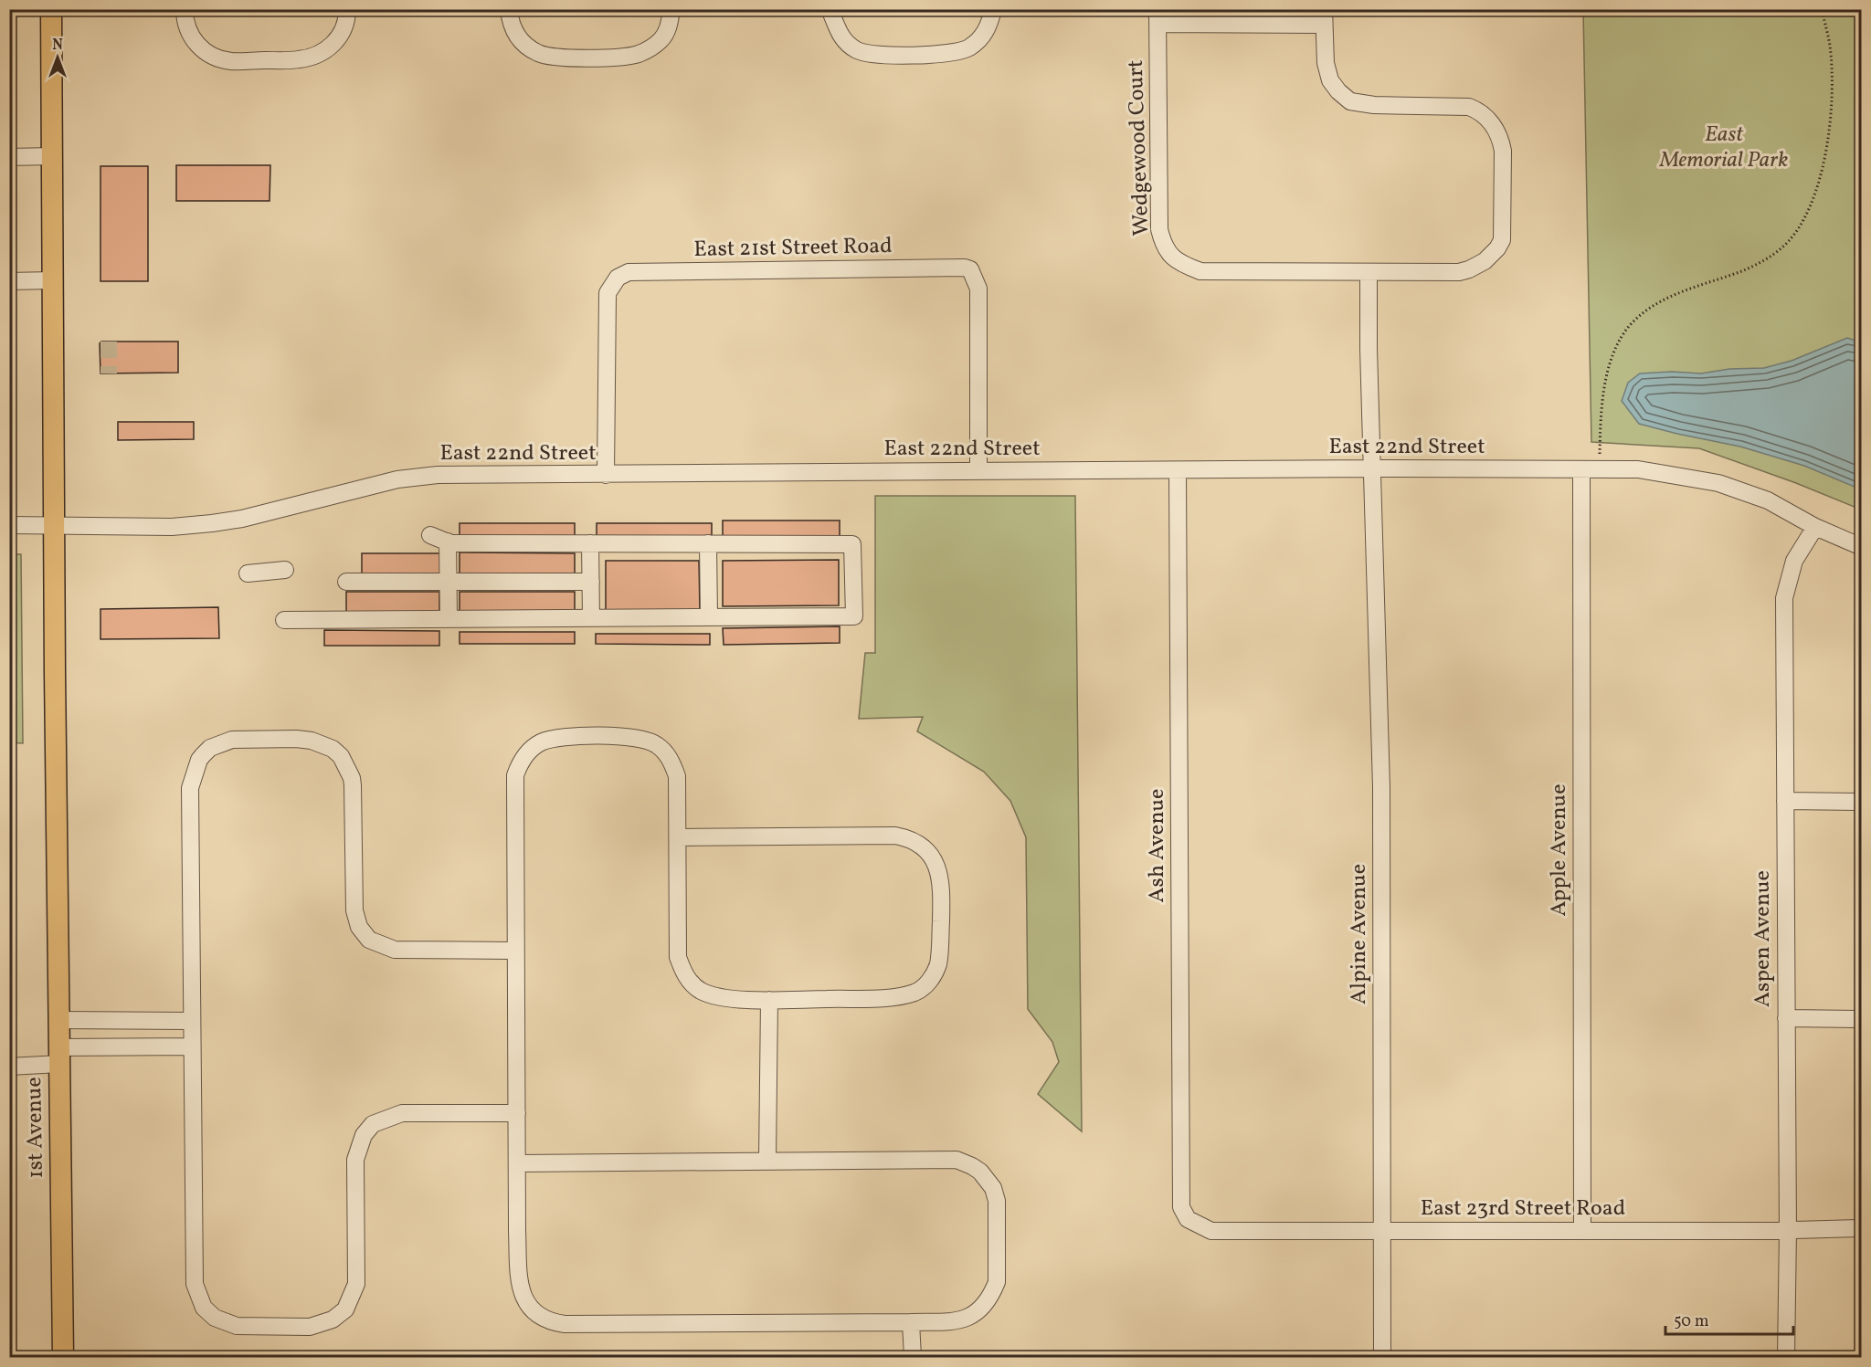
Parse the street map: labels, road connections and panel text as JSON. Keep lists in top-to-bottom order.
{
  "streets": {
    "main road": ["1st Avenue"],
    "street": [
      "Wedgewood Court",
      "East 21st Street Road",
      "East 22nd Street",
      "Ash Avenue",
      "Apple Avenue",
      "Alpine Avenue",
      "Aspen Avenue",
      "East 23rd Street Road"
    ]
  },
  "crossings": [
    ["East 21st Street Road", "East 22nd Street"],
    ["East 22nd Street", "Ash Avenue"],
    ["East 22nd Street", "Apple Avenue"],
    ["East 22nd Street", "Alpine Avenue"],
    ["East 22nd Street", "Aspen Avenue"],
    ["East 22nd Street", "1st Avenue"],
    ["Ash Avenue", "East 23rd Street Road"],
    ["Apple Avenue", "East 23rd Street Road"],
    ["Alpine Avenue", "East 23rd Street Road"],
    ["Aspen Avenue", "East 23rd Street Road"]
  ],
  "parks": ["East Memorial Park"],
  "scale_bar": "50 m",
  "north": "top"
}
